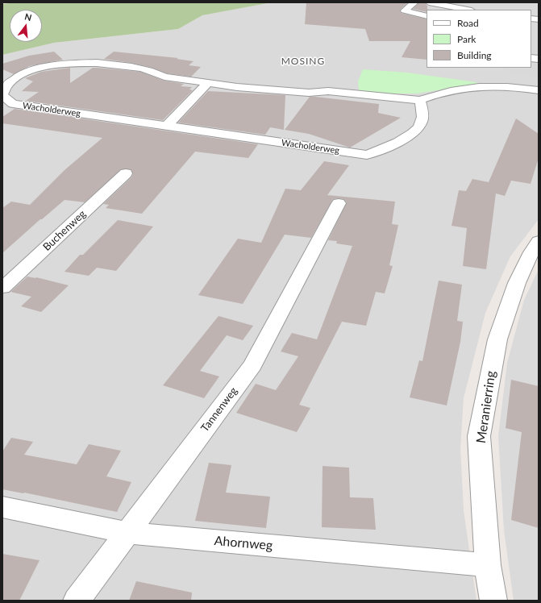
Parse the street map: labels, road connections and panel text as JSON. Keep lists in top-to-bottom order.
{
  "streets": {
    "street": [
      "Wacholderweg",
      "Buchenweg",
      "Meranierring",
      "Tannenweg",
      "Ahornweg"
    ]
  },
  "crossings": [
    ["Meranierring", "Ahornweg"],
    ["Tannenweg", "Ahornweg"]
  ],
  "districts": ["MOSING"],
  "legend": ["Road", "Park", "Building"],
  "north": "top"
}
